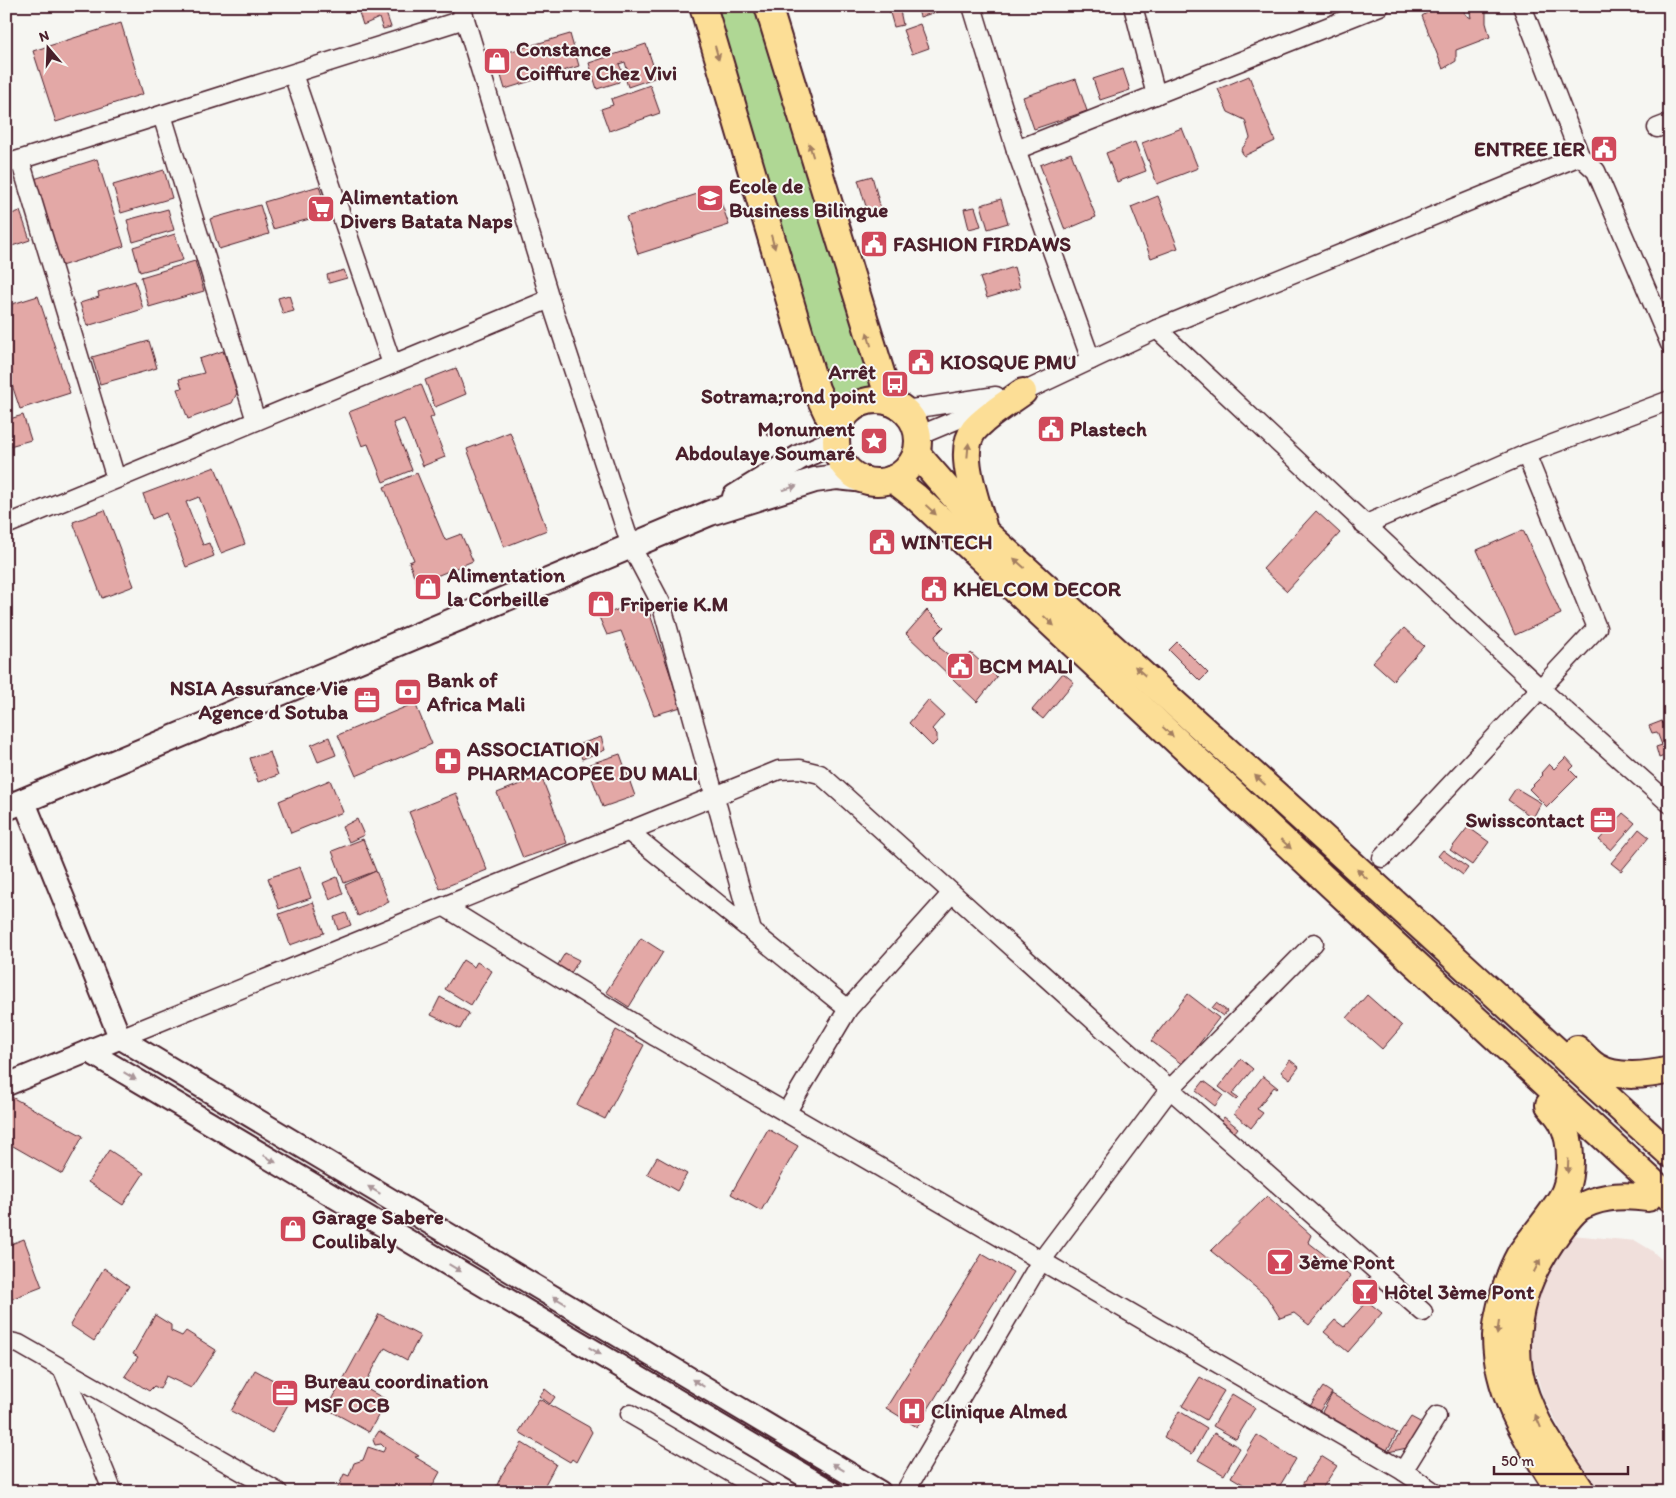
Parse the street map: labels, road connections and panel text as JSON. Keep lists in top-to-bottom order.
{
  "places": {
    "shop": [
      "Constance Coiffure Chez Vivi",
      "Alimentation la Corbeille",
      "Friperie K.M",
      "Garage Sabere Coulibaly"
    ],
    "public building": [
      "ENTREE IER",
      "FASHION FIRDAWS",
      "KIOSQUE PMU",
      "Plastech",
      "WINTECH",
      "KHELCOM DECOR",
      "BCM MALI"
    ],
    "school or university": ["Ecole de Business Bilingue"],
    "supermarket": ["Alimentation Divers Batata Naps"],
    "bus stop": ["Arrêt Sotrama;rond point"],
    "place": ["Monument Abdoulaye Soumaré"],
    "bank": ["Bank of Africa Mali"],
    "office": ["NSIA Assurance Vie Agence d Sotuba", "Swisscontact", "Bureau coordination MSF OCB"],
    "pharmacy": ["ASSOCIATION PHARMACOPEE DU MALI"],
    "bar": ["3ème Pont", "Hôtel 3ème Pont"],
    "hospital": ["Clinique Almed"]
  },
  "scale_bar": "50 m",
  "north": "top"
}
